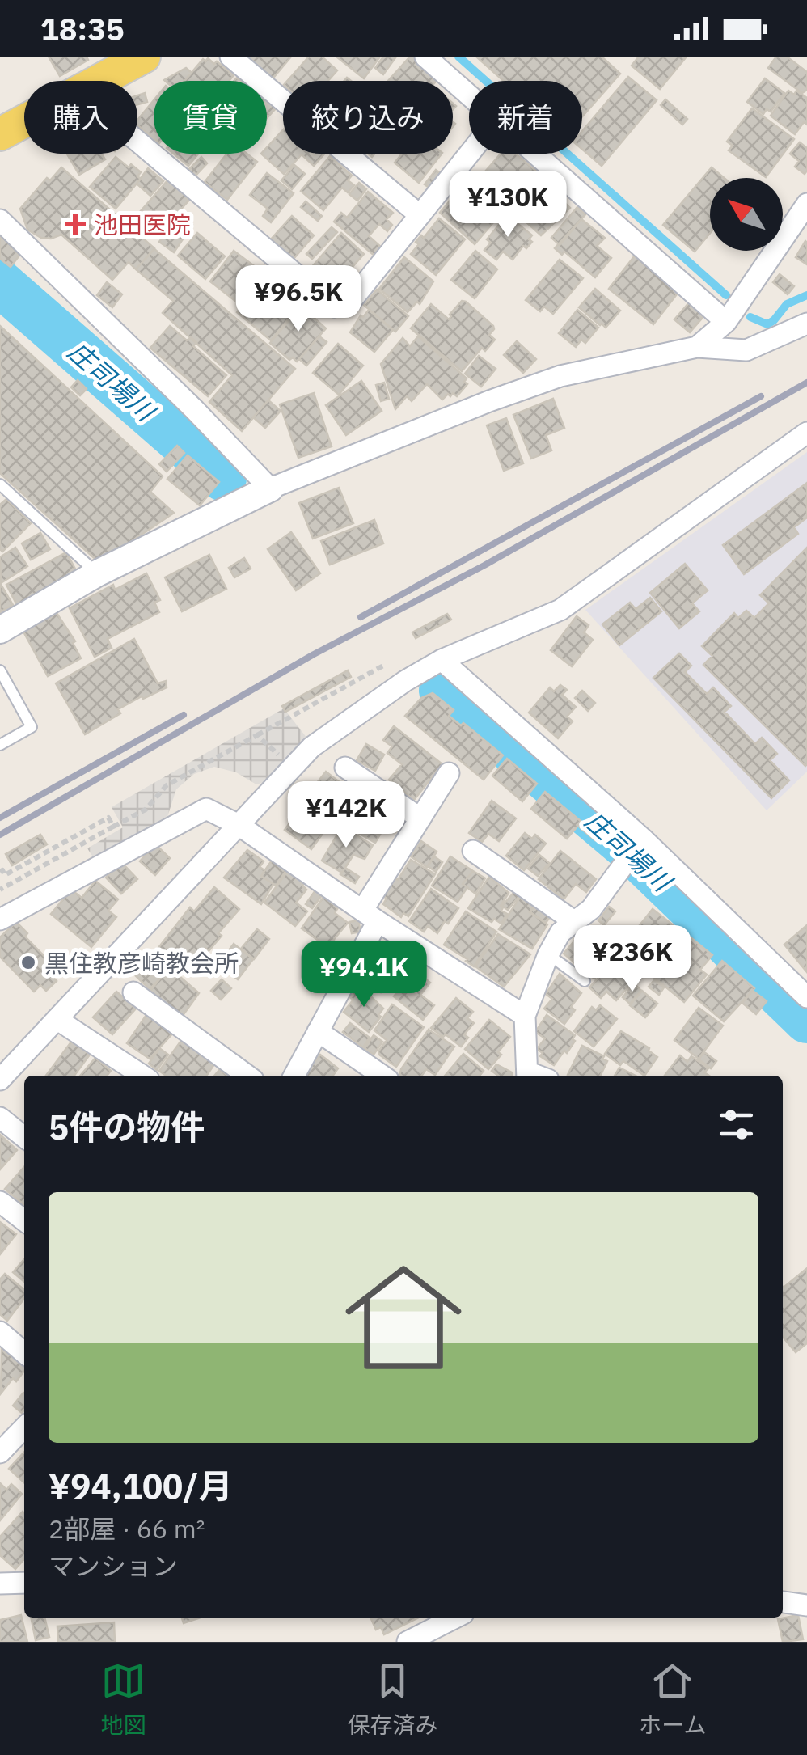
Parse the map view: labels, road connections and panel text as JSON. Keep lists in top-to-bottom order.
{
  "water": ["庄司場川"],
  "places": {
    "health": ["池田医院"],
    "other": ["黒住教彦崎教会所"]
  },
  "north": "top left",
  "page": {
    "status": "18:35",
    "chip": [
      "購入",
      "賃貸",
      "絞り込み",
      "新着"
    ],
    "price": [
      "¥130K",
      "¥96.5K",
      "¥142K",
      "¥236K",
      "¥94.1K"
    ],
    "heading": "5件の物件",
    "list": [
      {
        "name": "¥94,100/月",
        "note": "2部屋 · 66 m² · マンション"
      }
    ],
    "tabs": ["地図", "保存済み", "ホーム"]
  }
}
